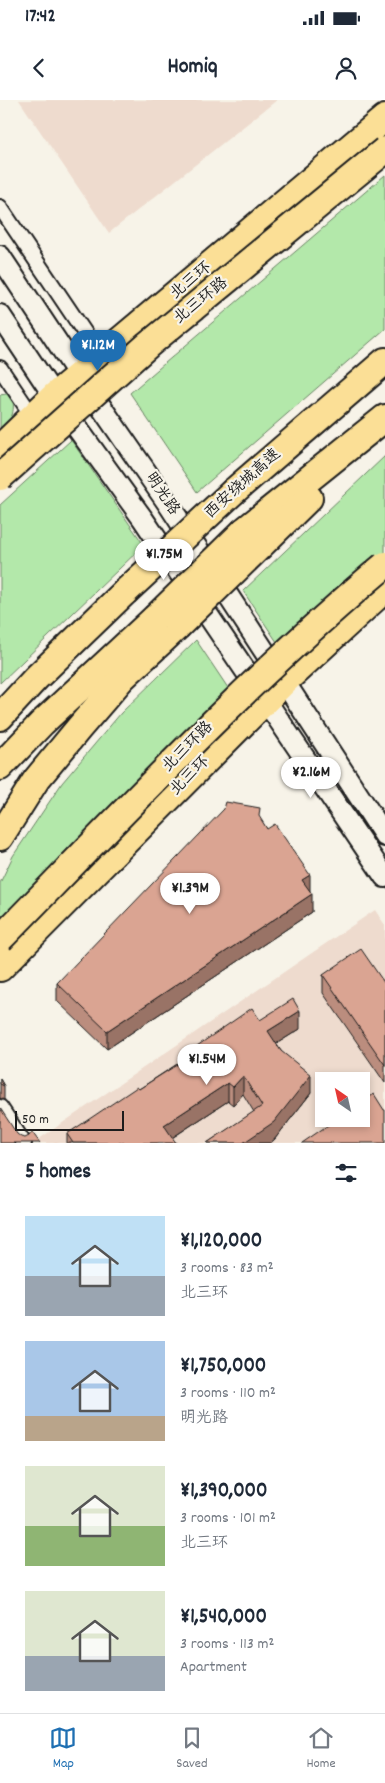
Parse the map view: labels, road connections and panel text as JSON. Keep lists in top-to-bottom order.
{
  "streets": {
    "highway": ["北三环", "北三环路", "西安绕城高速"],
    "main road": ["明光路"]
  },
  "crossings": [
    ["北三环", "明光路"]
  ],
  "scale_bar": "50 m",
  "north": "top left",
  "page": {
    "status": "17:42",
    "header": "Homiq",
    "price": [
      "¥1.12M",
      "¥1.75M",
      "¥2.16M",
      "¥1.39M",
      "¥1.54M"
    ],
    "scale": "50 m",
    "heading": "5 homes",
    "list": [
      {
        "name": "¥1,120,000",
        "note": "3 rooms · 83 m² · 北三环"
      },
      {
        "name": "¥1,750,000",
        "note": "3 rooms · 110 m² · 明光路"
      },
      {
        "name": "¥1,390,000",
        "note": "3 rooms · 101 m² · 北三环"
      },
      {
        "name": "¥1,540,000",
        "note": "3 rooms · 113 m² · Apartment"
      }
    ],
    "tabs": ["Map", "Saved", "Home"]
  }
}
